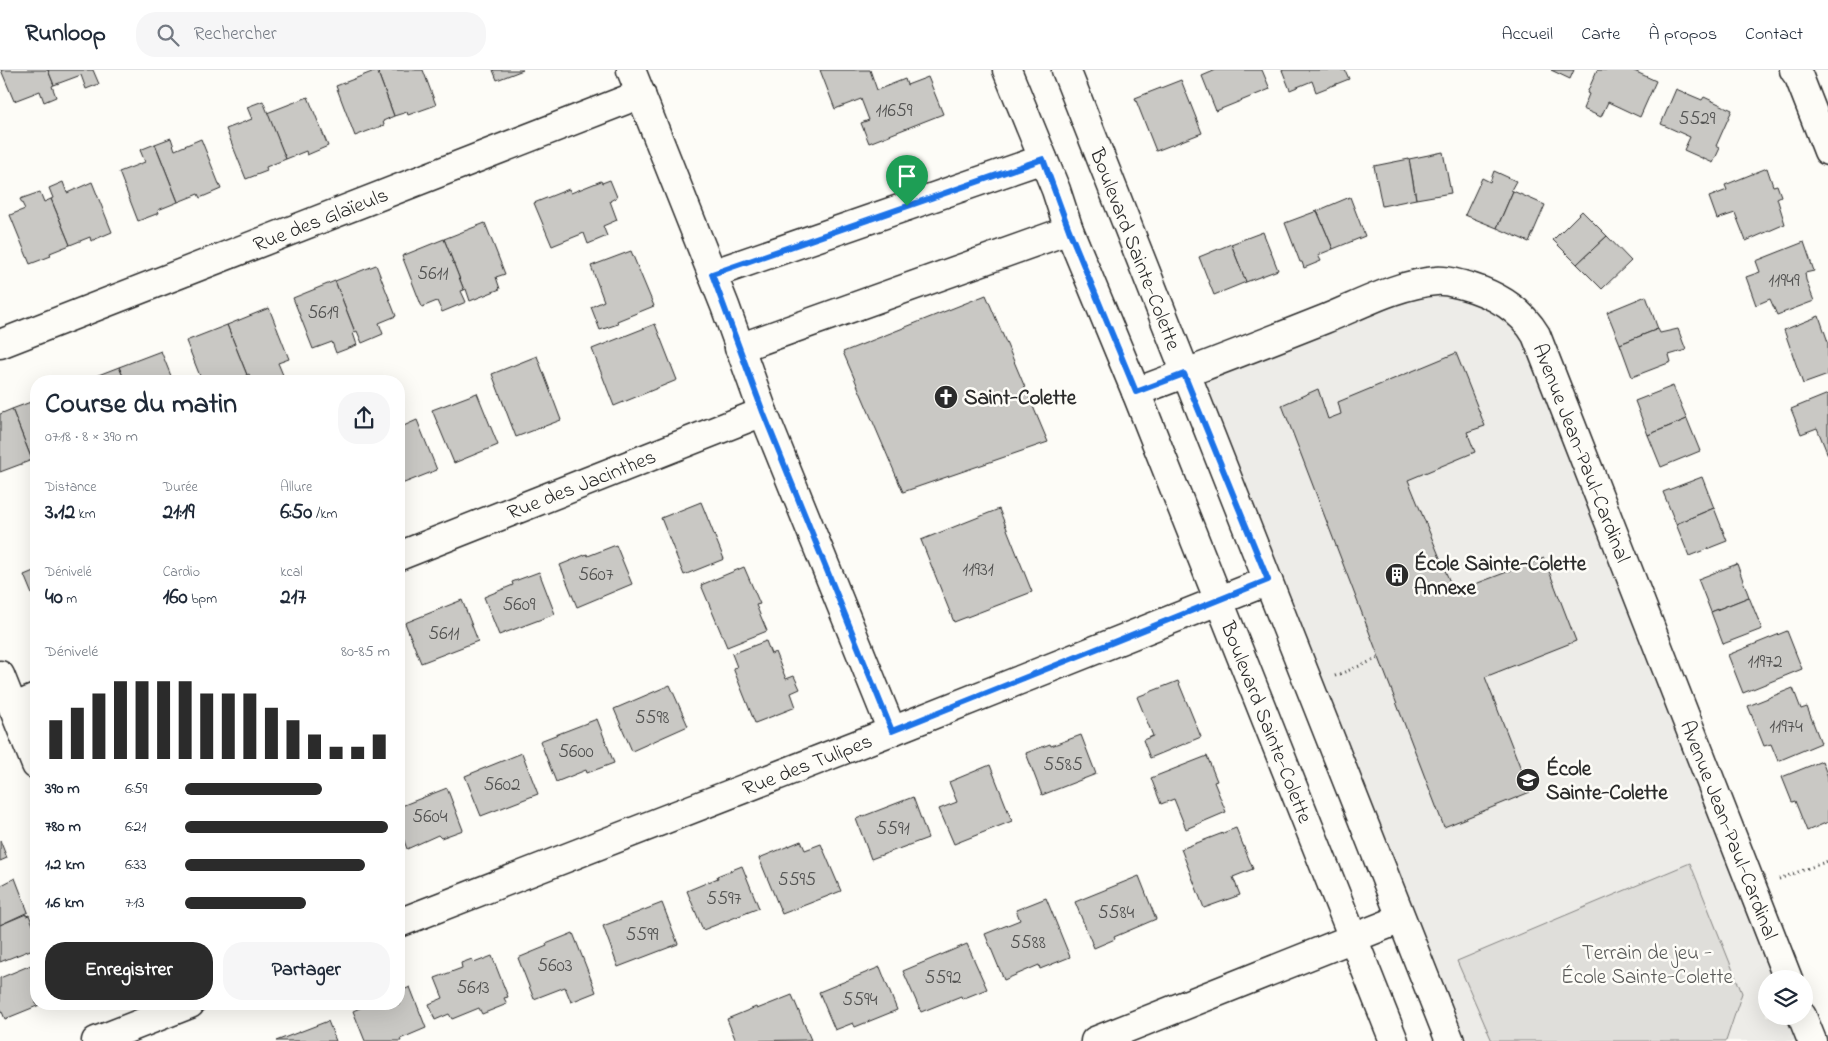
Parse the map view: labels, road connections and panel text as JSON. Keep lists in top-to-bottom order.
{
  "streets": {
    "street": [
      "Rue des Glaïeuls",
      "Boulevard Sainte-Colette",
      "Avenue Jean-Paul-Cardinal",
      "Rue des Jacinthes",
      "Rue des Tulipes"
    ]
  },
  "crossings": [
    ["Boulevard Sainte-Colette", "Avenue Jean-Paul-Cardinal"],
    ["Boulevard Sainte-Colette", "Rue des Tulipes"]
  ],
  "parks": ["Terrain de jeu - École Sainte-Colette"],
  "places": {
    "church": ["Saint-Colette"],
    "building": ["École Sainte-Colette Annexe"],
    "school or university": ["École Sainte-Colette"]
  },
  "house_numbers": [
    "11659",
    "5529",
    "5611",
    "11949",
    "5619",
    "11931",
    "5607",
    "5609",
    "5611",
    "11972",
    "5598",
    "11974",
    "5600",
    "5585",
    "5602",
    "5604",
    "5591",
    "5595",
    "5597",
    "5584",
    "5599",
    "5588",
    "5603",
    "5592",
    "5613",
    "5594"
  ],
  "page": {
    "header": "Runloop",
    "search": "Rechercher",
    "nav": [
      "Accueil",
      "Carte",
      "À propos",
      "Contact"
    ],
    "heading": ["Course du matin", "07:18 · 8 × 390 m"],
    "stats": [
      ["Distance", "3.12 km"],
      ["Durée", "21:19"],
      ["Allure", "6:50 /km"],
      ["Dénivelé", "40 m"],
      ["Cardio", "160 bpm"],
      ["kcal", "217"]
    ],
    "chart": ["Dénivelé", "80–85 m"],
    "list": [
      {
        "name": "390 m",
        "note": "6:59"
      },
      {
        "name": "780 m",
        "note": "6:21"
      },
      {
        "name": "1.2 km",
        "note": "6:33"
      },
      {
        "name": "1.6 km",
        "note": "7:13"
      }
    ],
    "buttons": ["Enregistrer", "Partager"]
  }
}
